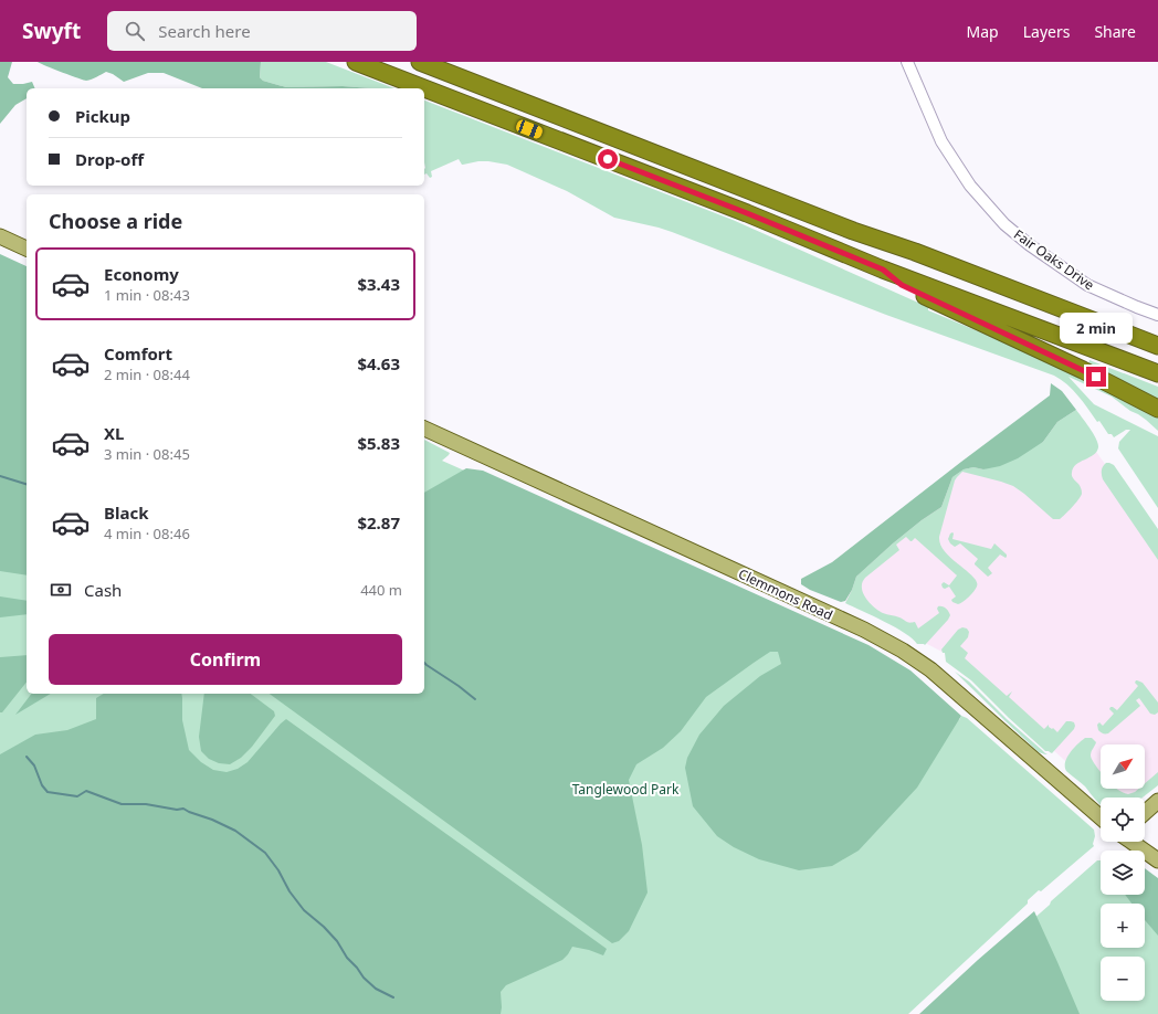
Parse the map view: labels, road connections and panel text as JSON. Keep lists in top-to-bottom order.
{
  "streets": {
    "main road": ["Clemmons Road"],
    "street": ["Fair Oaks Drive"]
  },
  "parks": ["Tanglewood Park"],
  "north": "top right",
  "page": {
    "header": "Swyft",
    "search": "Search here",
    "nav": ["Map", "Layers", "Share"],
    "banner": ["Pickup", "Drop-off"],
    "heading": "Choose a ride",
    "list": [
      {
        "name": "Economy",
        "note": "1 min · 08:43",
        "value": "$3.43"
      },
      {
        "name": "Comfort",
        "note": "2 min · 08:44",
        "value": "$4.63"
      },
      {
        "name": "XL",
        "note": "3 min · 08:45",
        "value": "$5.83"
      },
      {
        "name": "Black",
        "note": "4 min · 08:46",
        "value": "$2.87"
      }
    ],
    "bubble": "2 min",
    "pay": ["Cash", "440 m"],
    "buttons": "Confirm",
    "map_buttons": ["+", "−"]
  }
}
